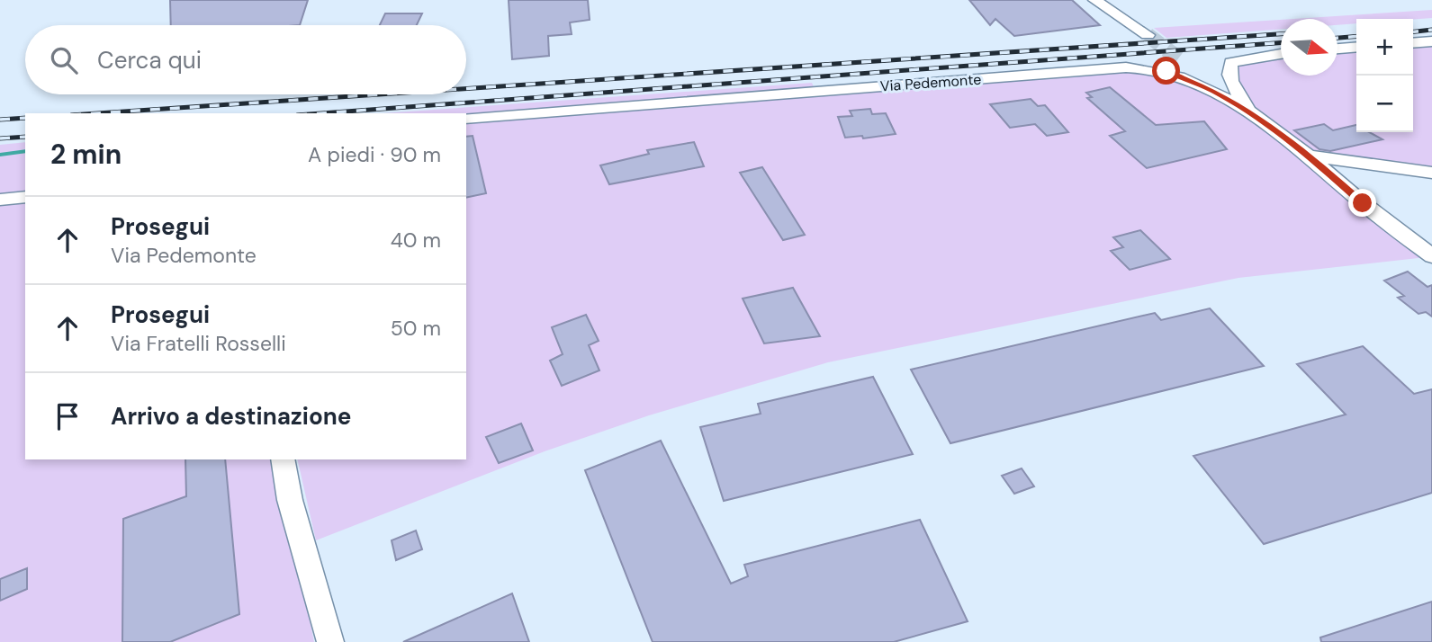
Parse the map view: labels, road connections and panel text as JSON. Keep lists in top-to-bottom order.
{
  "streets": {
    "street": ["Via Pedemonte"]
  },
  "north": "right",
  "page": {
    "map_buttons": ["+", "−"],
    "search": "Cerca qui",
    "heading": ["2 min", "A piedi · 90 m"],
    "list": [
      ["Prosegui", "Via Pedemonte", "40 m"],
      ["Prosegui", "Via Fratelli Rosselli", "50 m"],
      "Arrivo a destinazione"
    ]
  }
}
